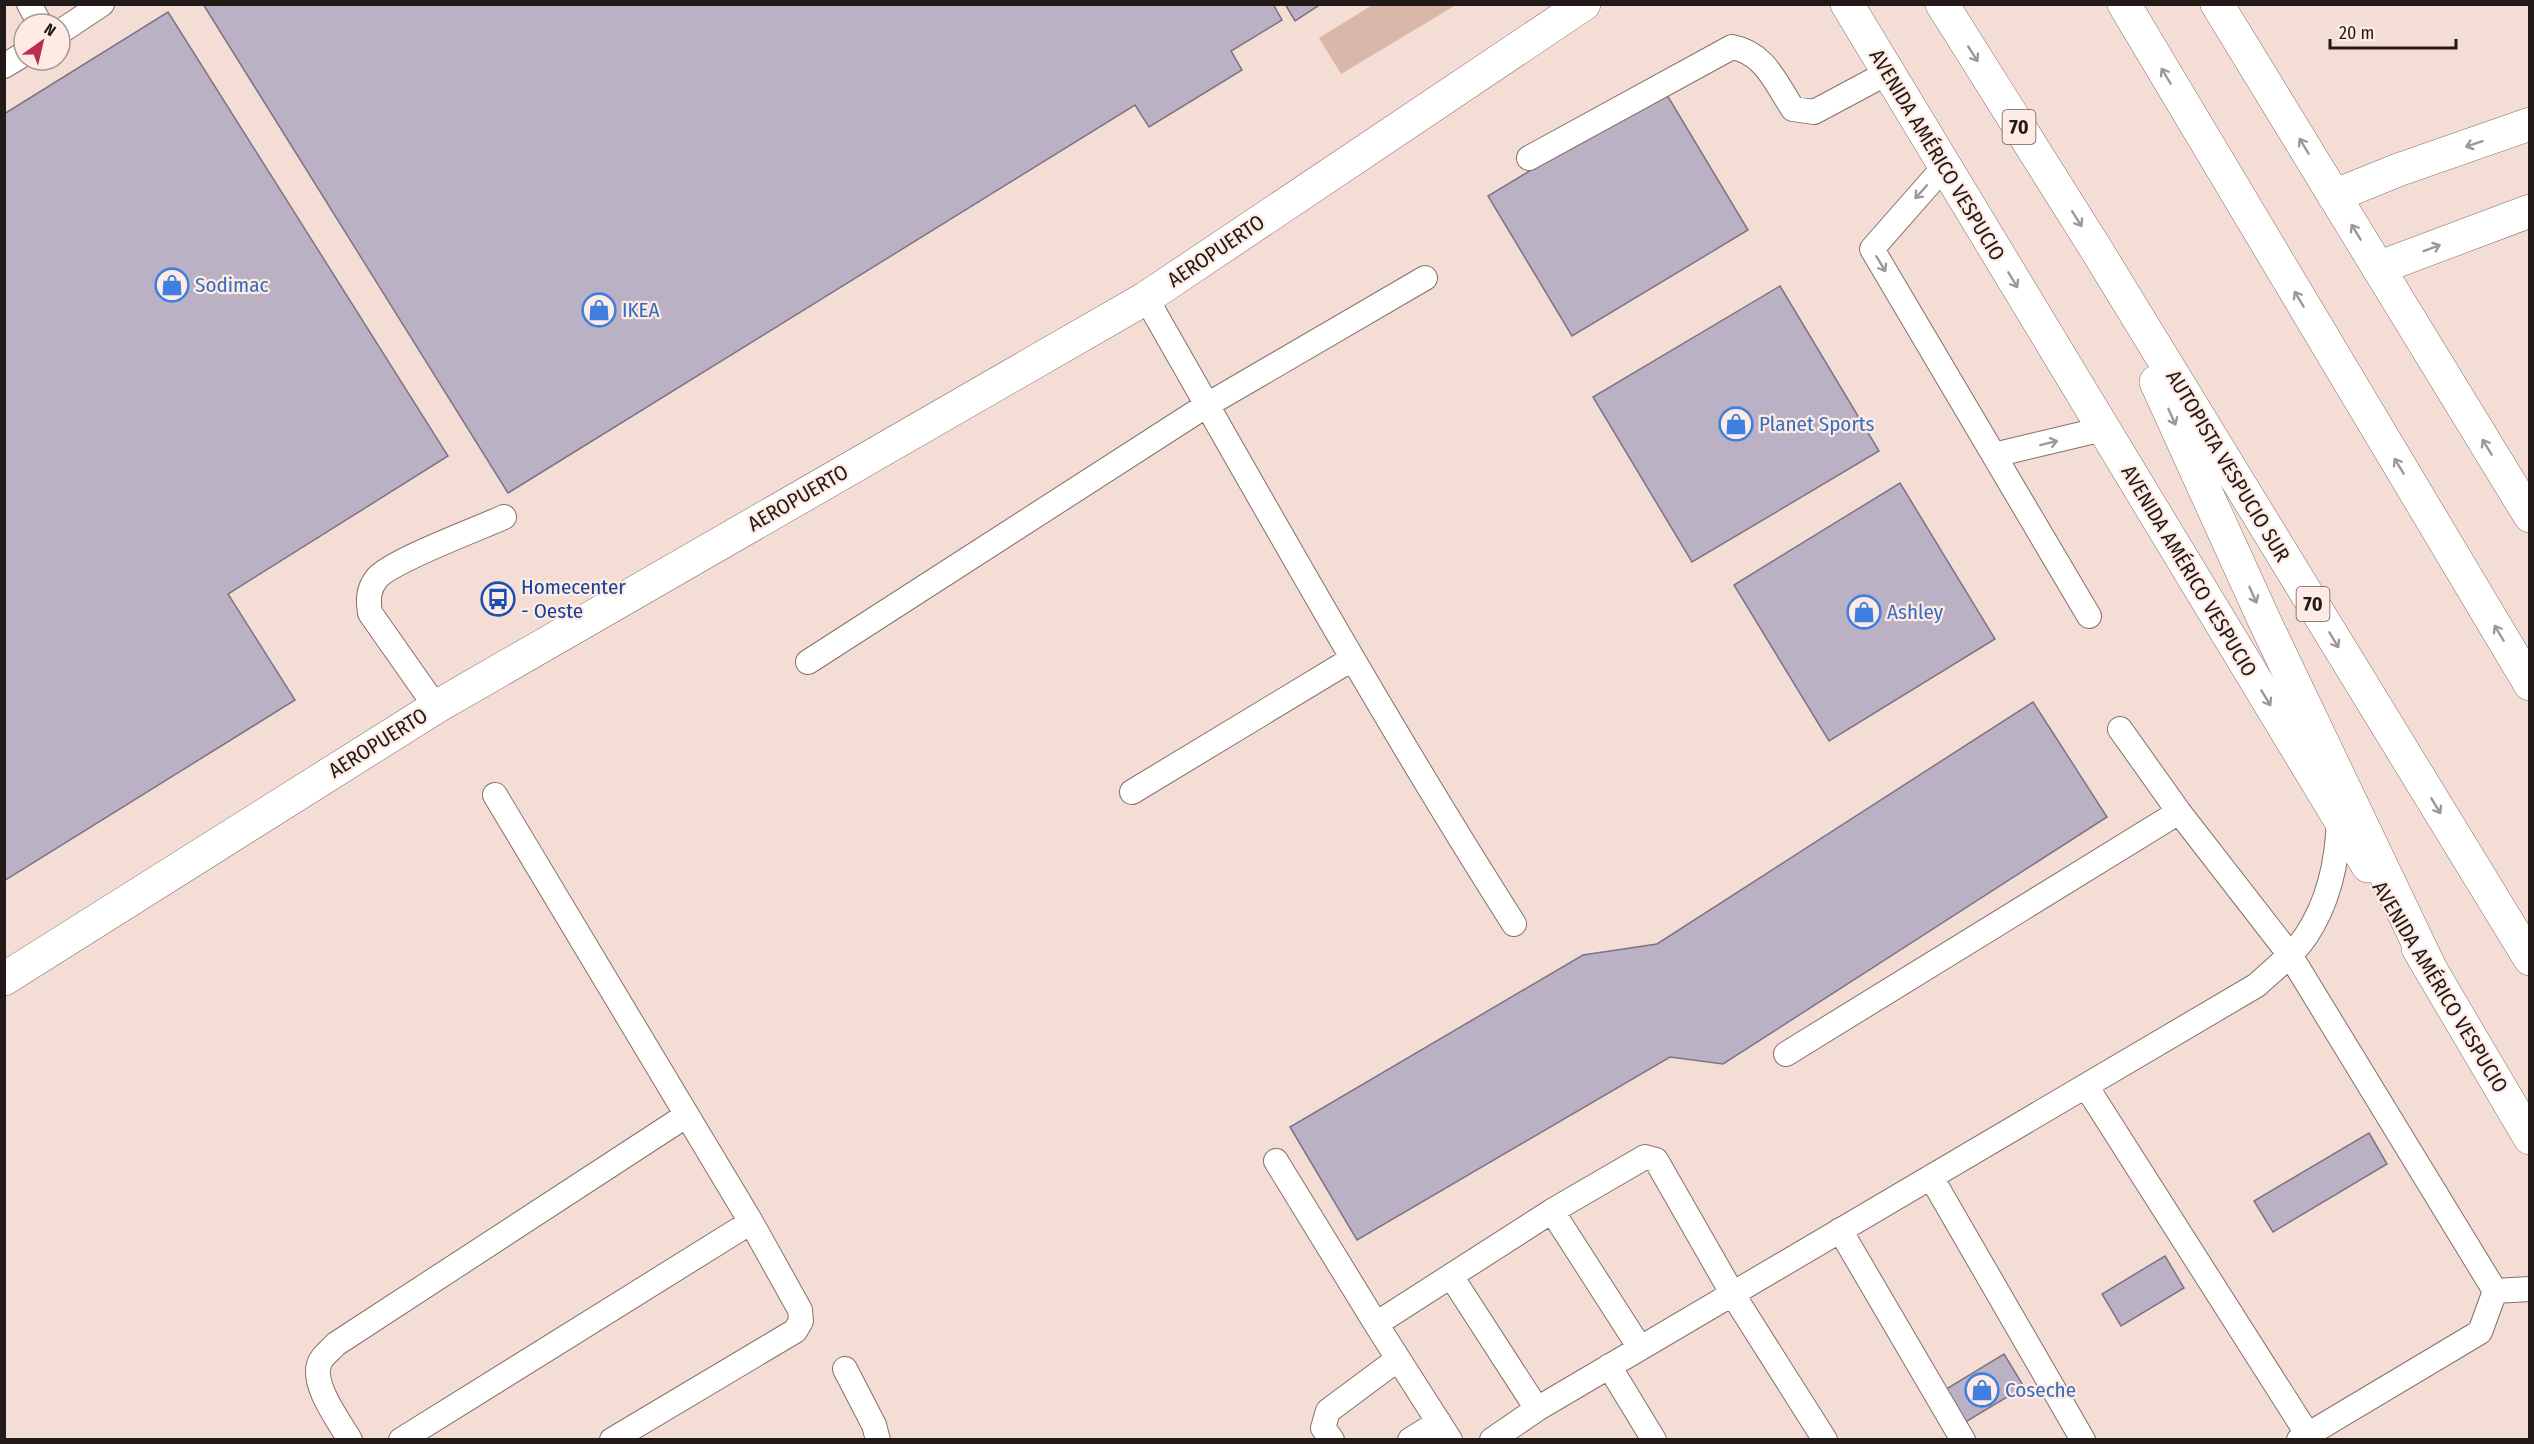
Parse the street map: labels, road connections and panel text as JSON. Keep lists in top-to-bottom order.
{
  "streets": {
    "main road": [
      "70",
      "AVENIDA AMÉRICO VESPUCIO",
      "AEROPUERTO",
      "AUTOPISTA VESPUCIO SUR"
    ]
  },
  "places": {
    "shop": [
      "Sodimac",
      "IKEA",
      "Planet Sports",
      "Ashley",
      "Coseche"
    ],
    "bus stop": ["Homecenter - Oeste"]
  },
  "scale_bar": "20 m",
  "north": "top right"
}
